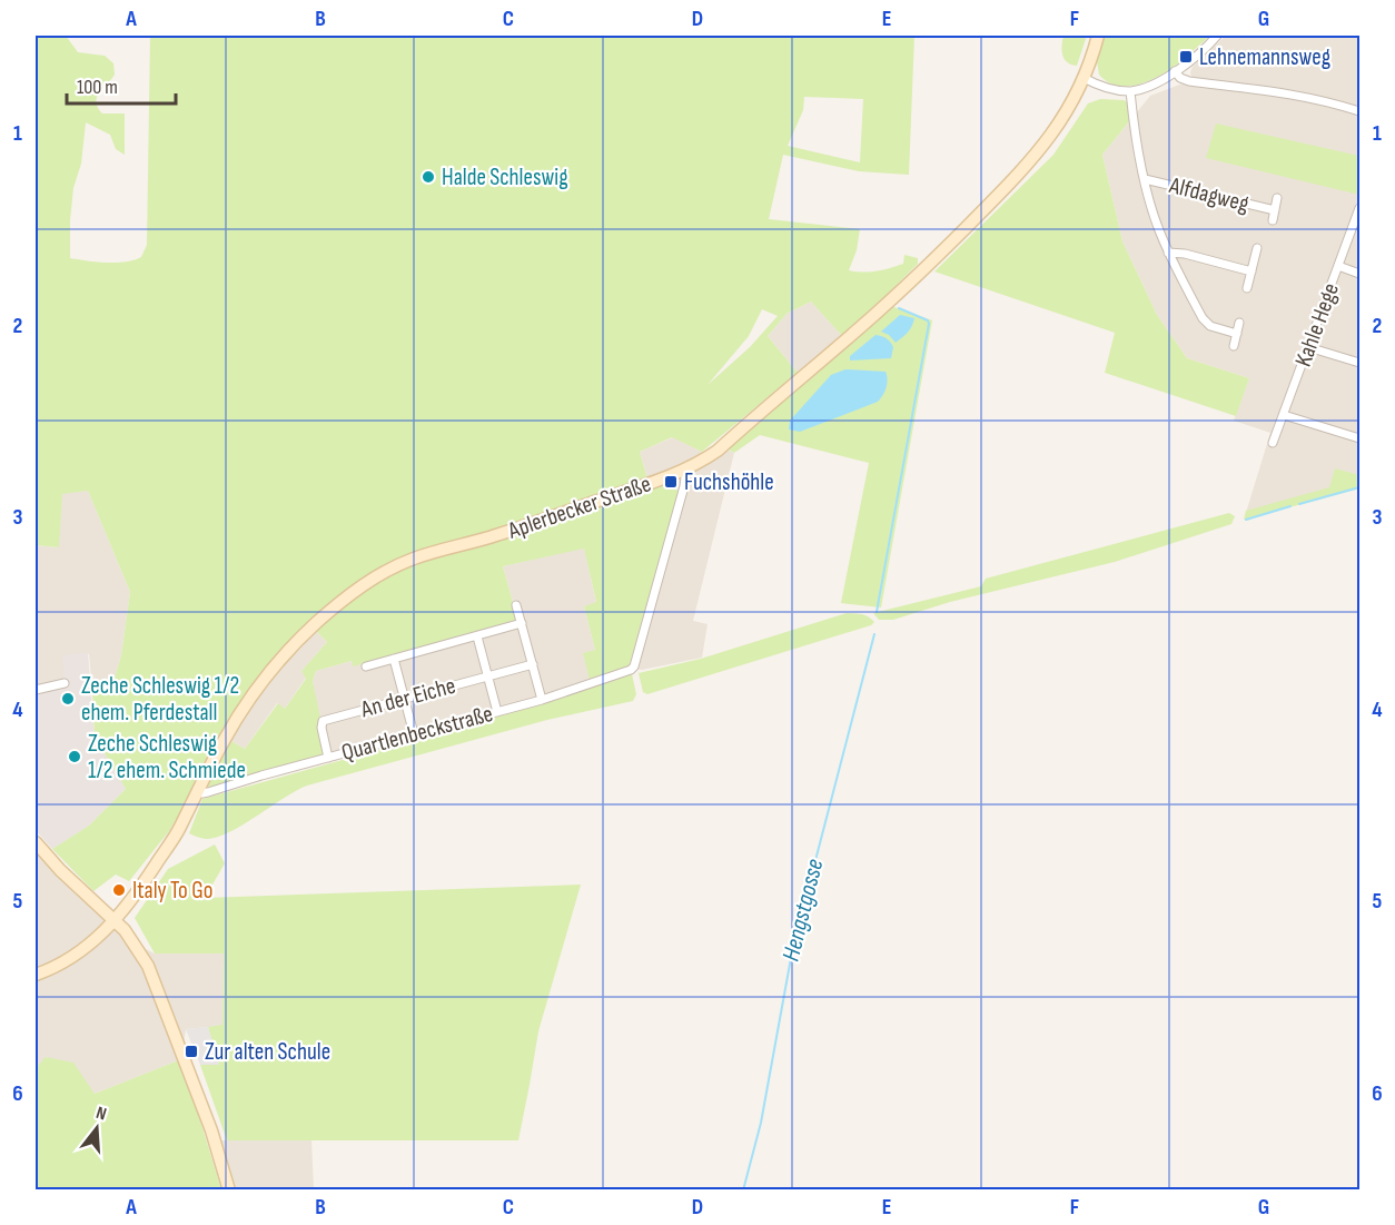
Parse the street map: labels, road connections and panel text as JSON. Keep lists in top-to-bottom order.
{
  "streets": {
    "main road": ["Aplerbecker Straße"],
    "street": [
      "Alfdagweg",
      "Kahle Hege",
      "An der Eiche",
      "Quartlenbeckstraße"
    ]
  },
  "crossings": [
    ["Aplerbecker Straße", "Quartlenbeckstraße"],
    ["An der Eiche", "Quartlenbeckstraße"]
  ],
  "water": ["Hengstgosse"],
  "places": {
    "transit": ["Lehnemannsweg", "Fuchshöhle", "Zur alten Schule"],
    "other": [
      "Halde Schleswig",
      "Zeche Schleswig 1/2 ehem. Pferdestall",
      "Zeche Schleswig 1/2 ehem. Schmiede",
      "Italy To Go"
    ]
  },
  "scale_bar": "100 m",
  "north": "top",
  "grid": {
    "columns": [
      "A",
      "B",
      "C",
      "D",
      "E",
      "F",
      "G"
    ],
    "rows": [
      "1",
      "2",
      "3",
      "4",
      "5",
      "6"
    ]
  }
}
